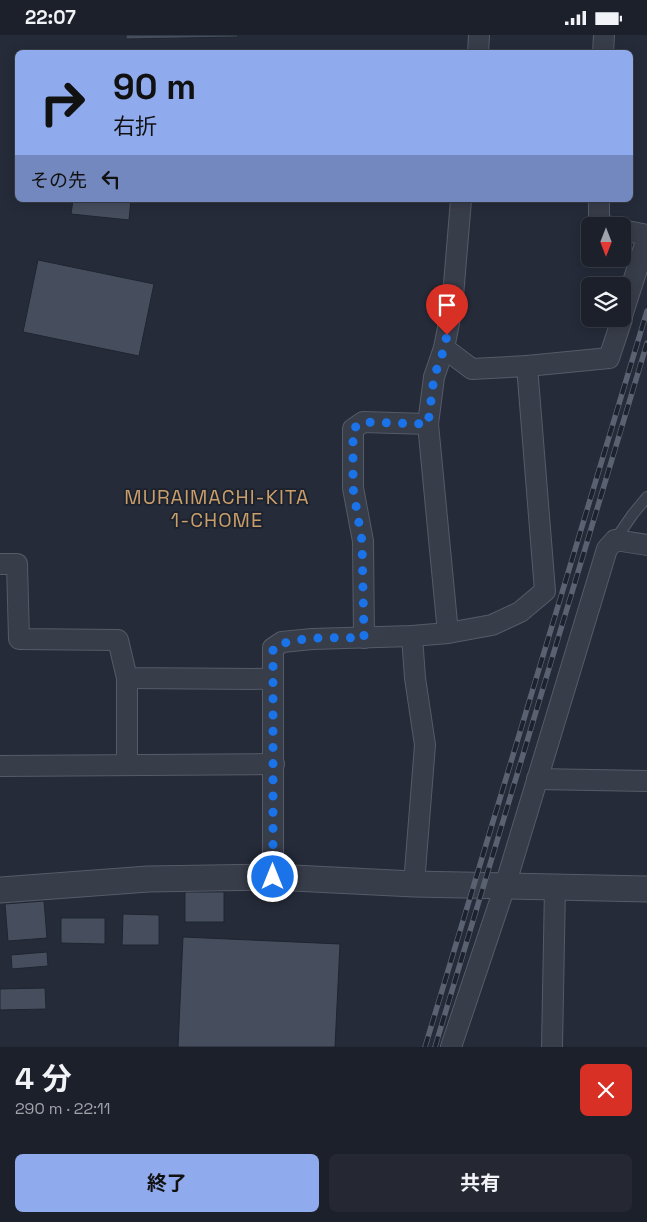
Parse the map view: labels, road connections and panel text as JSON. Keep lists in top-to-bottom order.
{
  "districts": ["MURAIMACHI-KITA 1-CHOME"],
  "north": "bottom",
  "page": {
    "status": "22:07",
    "turn": ["90 m", "右折"],
    "then": "その先",
    "heading": ["4 分", "290 m · 22:11"],
    "buttons": ["終了", "共有"]
  }
}
